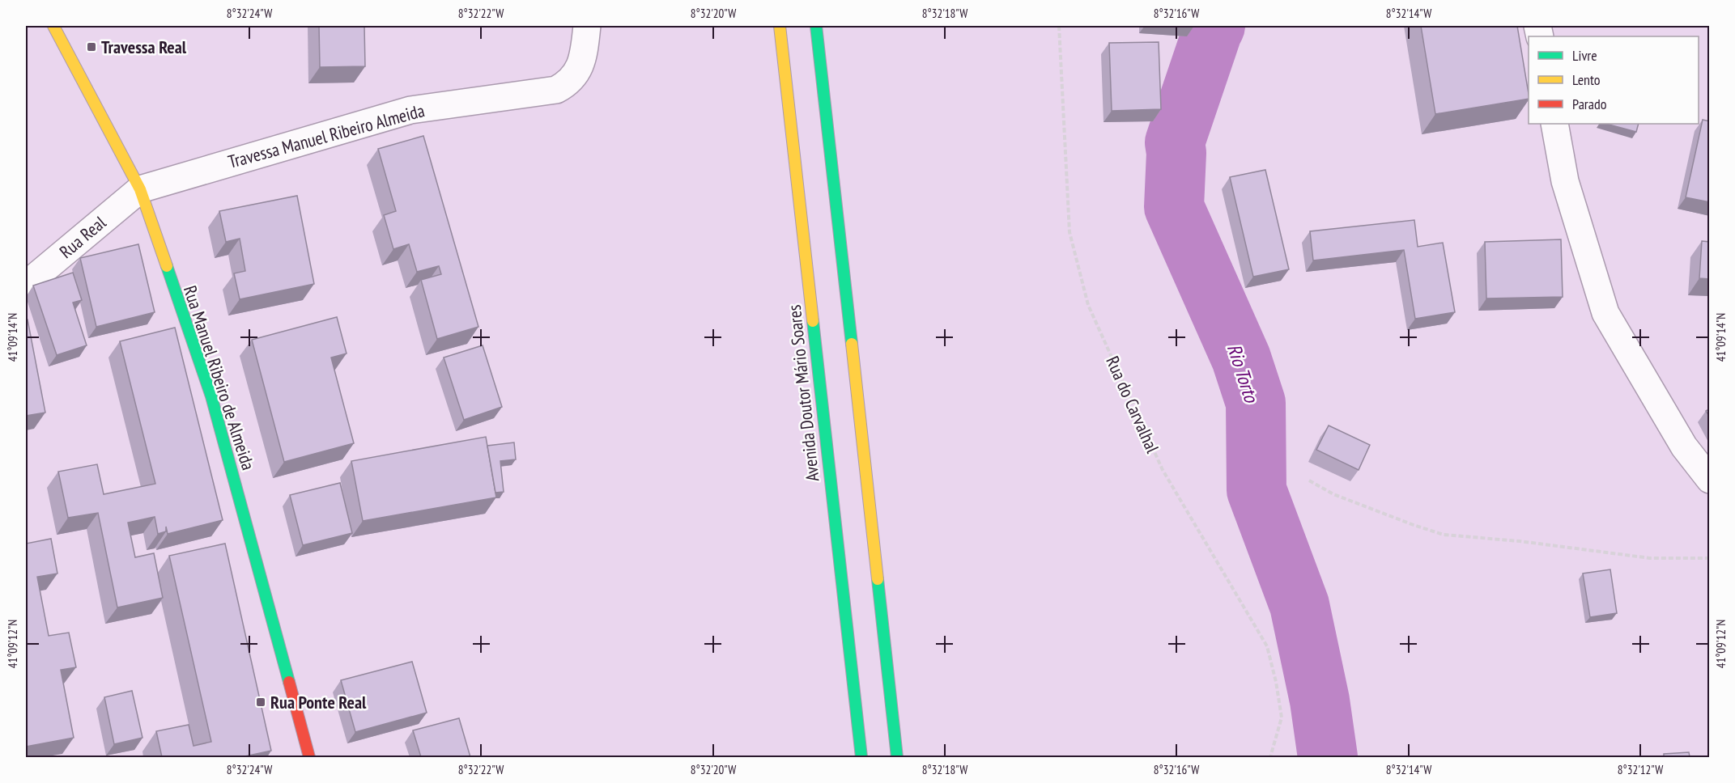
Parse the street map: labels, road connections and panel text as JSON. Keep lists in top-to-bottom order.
{
  "streets": {
    "main road": ["Rua Manuel Ribeiro de Almeida", "Avenida Doutor Mário Soares"],
    "street": ["Travessa Manuel Ribeiro Almeida", "Rua Real"],
    "path": ["Rua do Carvalhal"]
  },
  "crossings": [
    ["Travessa Manuel Ribeiro Almeida", "Rua Real"],
    ["Travessa Manuel Ribeiro Almeida", "Rua Manuel Ribeiro de Almeida"],
    ["Rua Real", "Rua Manuel Ribeiro de Almeida"]
  ],
  "water": ["Rio Torto"],
  "places": {
    "transit": ["Travessa Real", "Rua Ponte Real"]
  },
  "legend": ["Livre", "Lento", "Parado"],
  "coordinates": [
    "8°32'24\"W",
    "8°32'22\"W",
    "8°32'20\"W",
    "8°32'18\"W",
    "8°32'16\"W",
    "8°32'14\"W",
    "41°09'14\"N",
    "41°09'12\"N",
    "8°32'12\"W"
  ]
}
